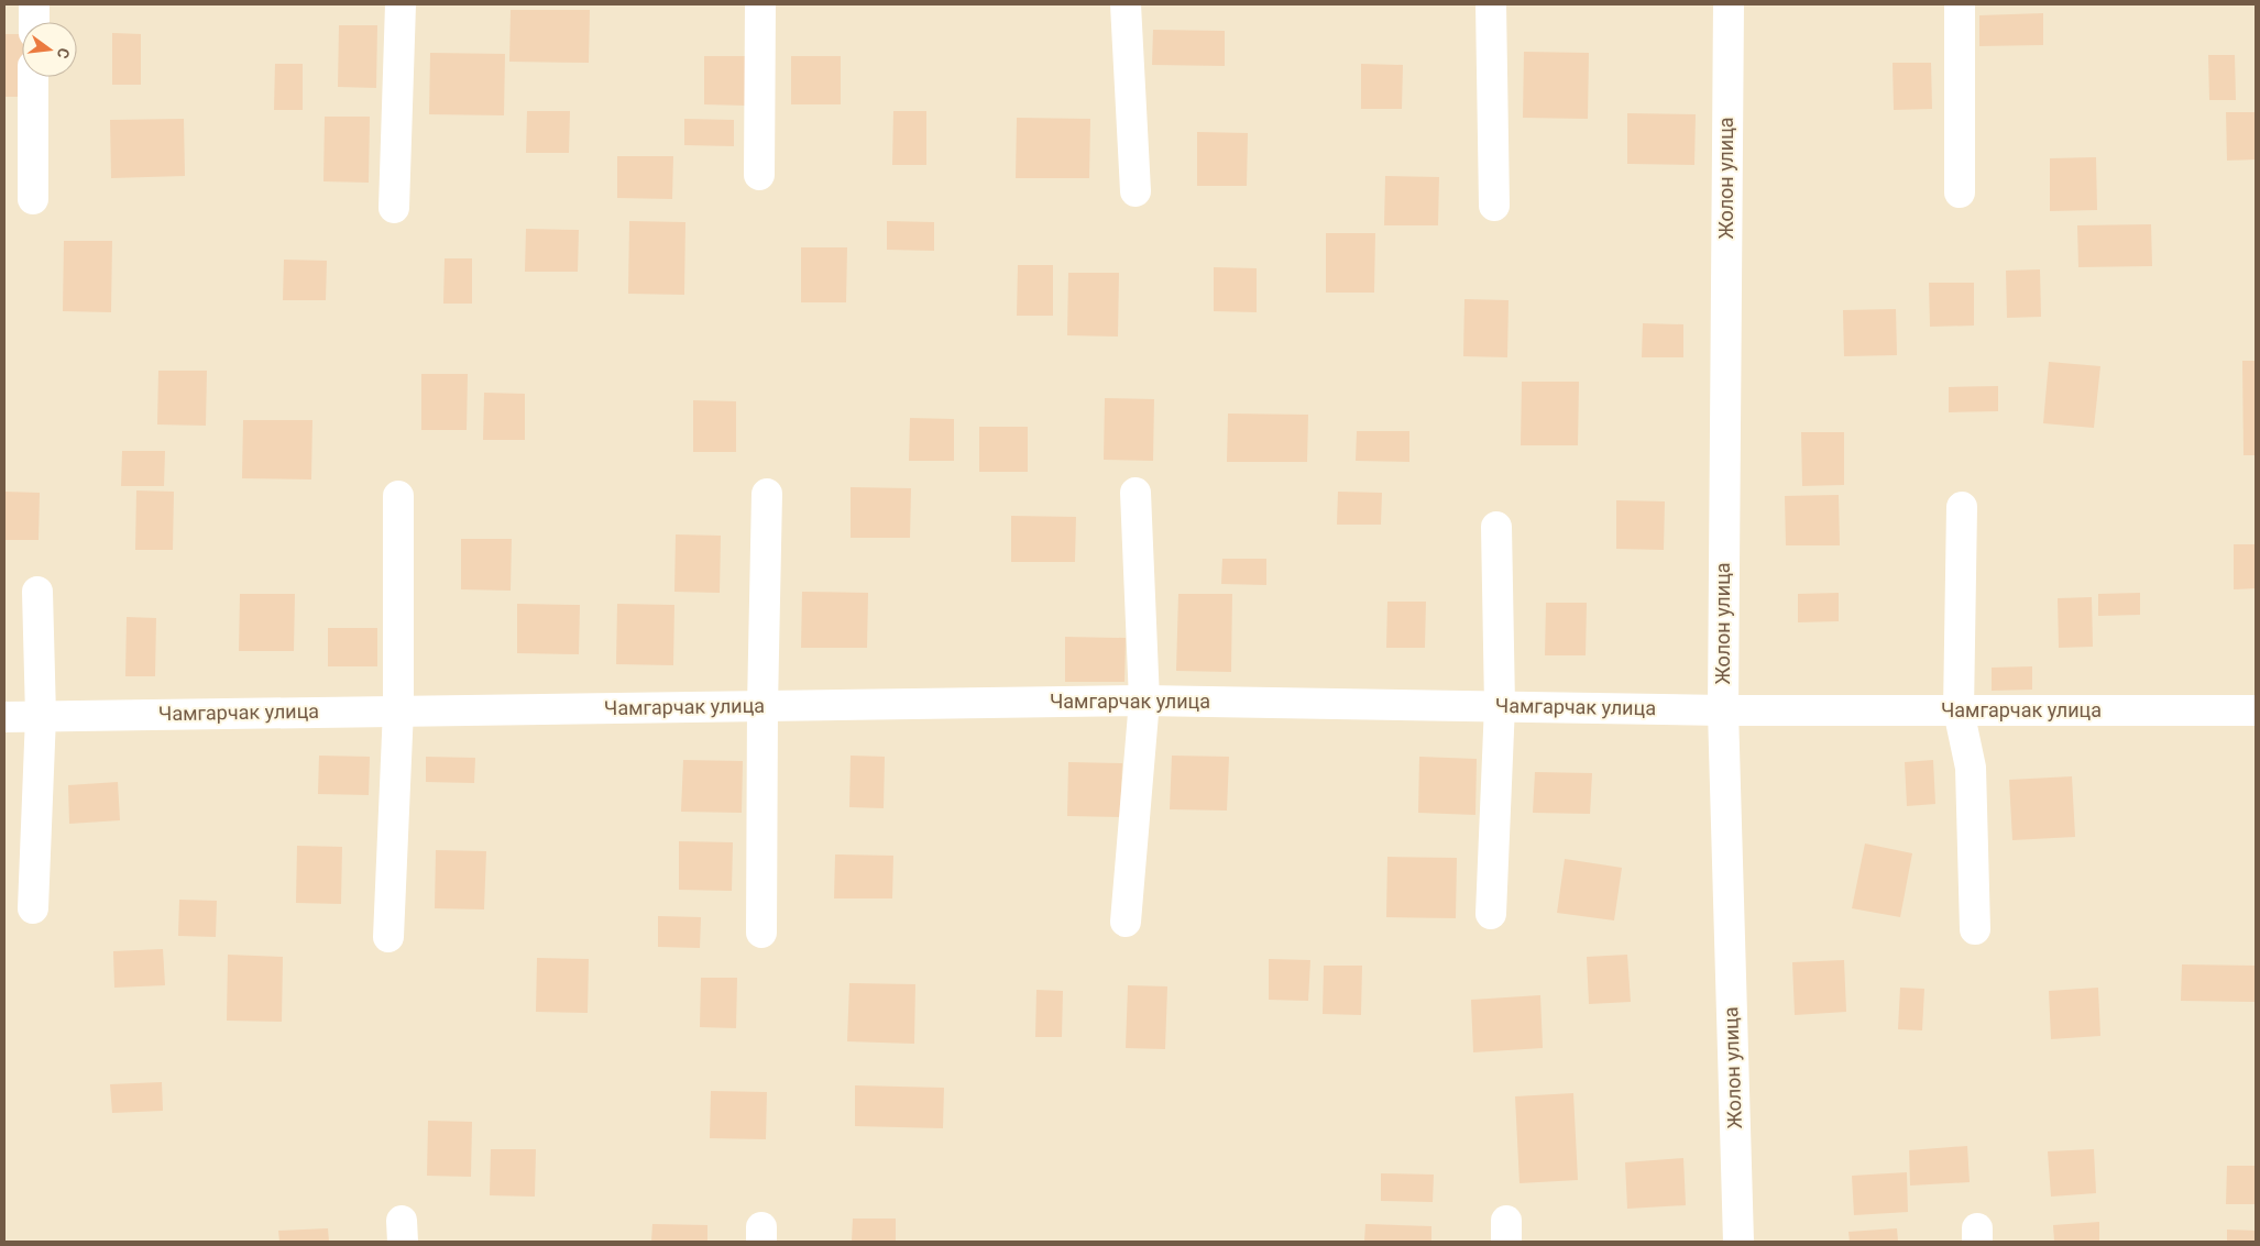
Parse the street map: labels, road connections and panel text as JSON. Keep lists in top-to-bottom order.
{
  "streets": {
    "street": ["Жолон улица", "Чамгарчак улица"]
  },
  "crossings": [
    ["Жолон улица", "Чамгарчак улица"]
  ],
  "north": "right"
}
